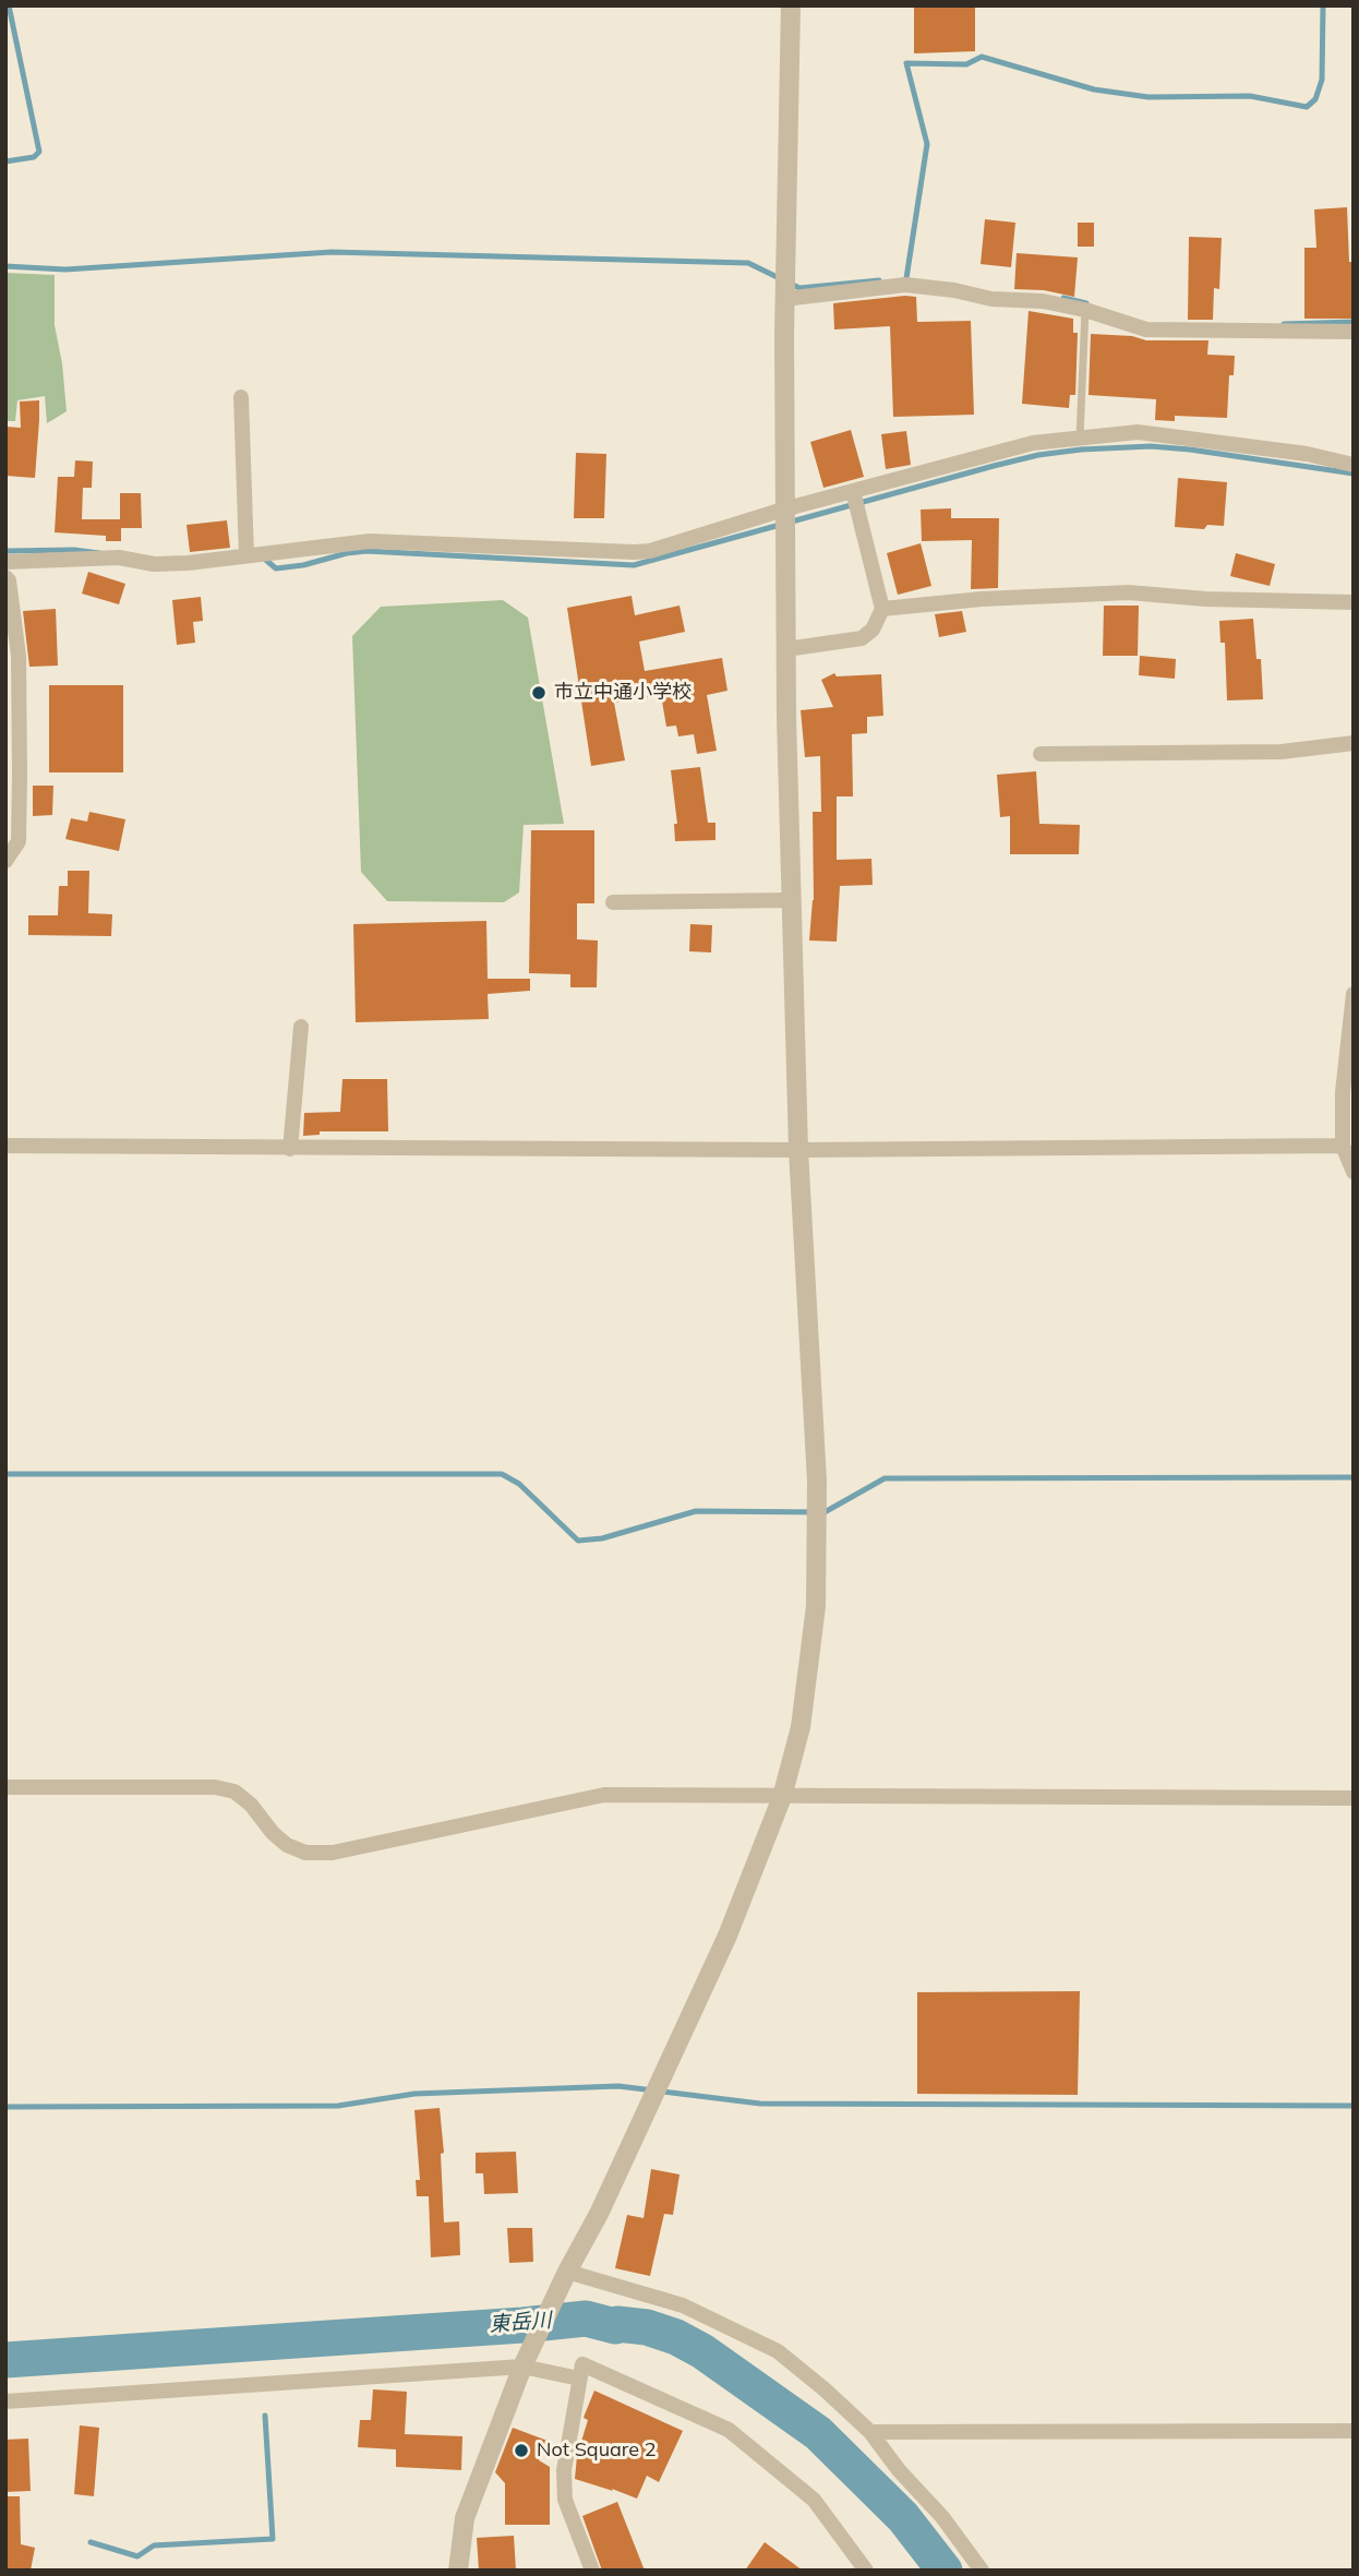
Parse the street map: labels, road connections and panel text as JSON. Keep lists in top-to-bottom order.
{
  "water": ["東岳川"],
  "places": ["市立中通小学校", "Not Square 2"]
}
